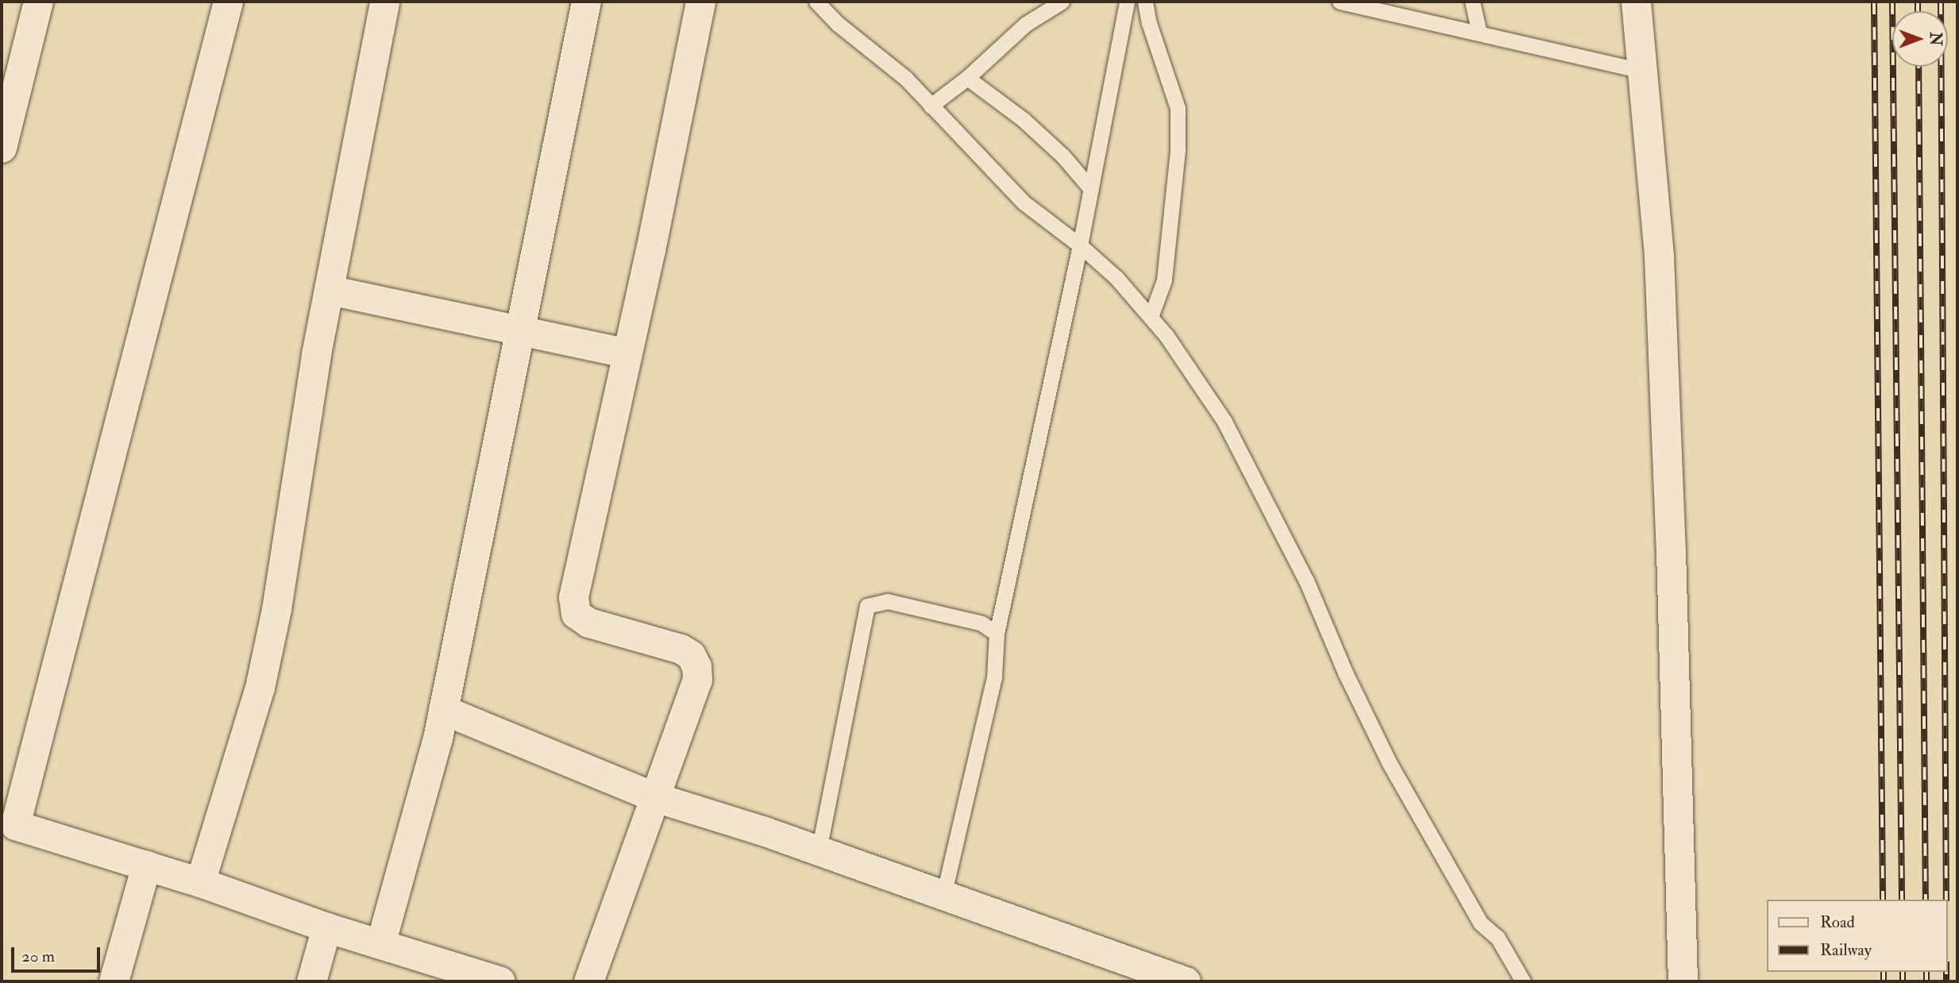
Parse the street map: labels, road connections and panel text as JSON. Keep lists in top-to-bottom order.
{
  "legend": ["Road", "Railway"],
  "scale_bar": "20 m",
  "north": "right"
}
